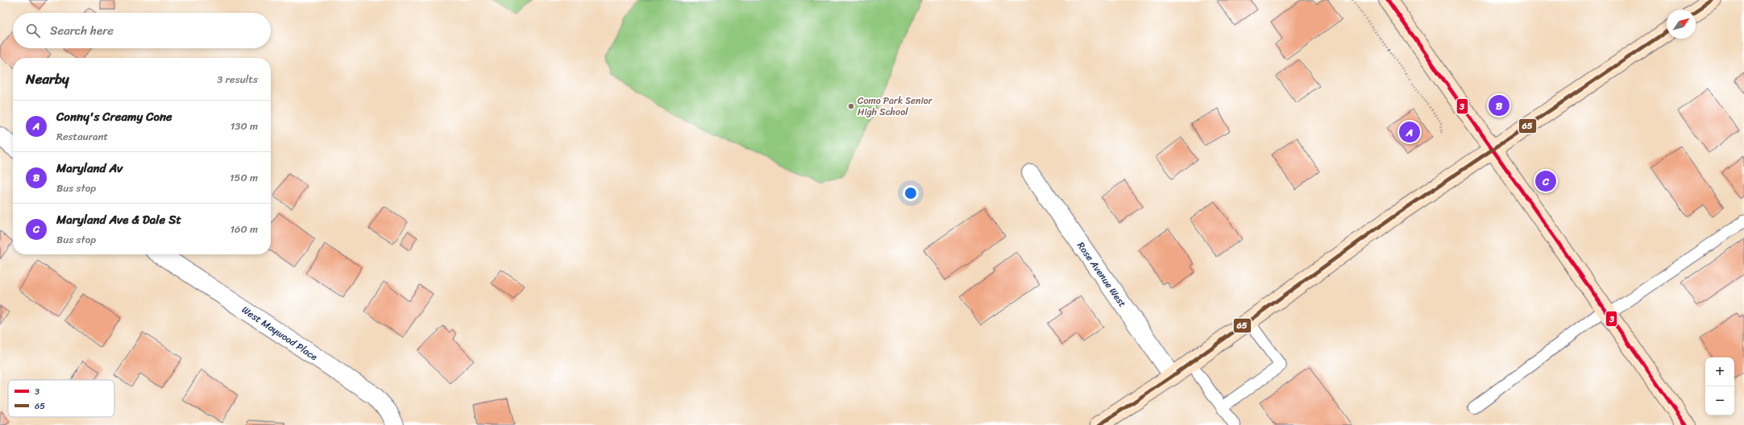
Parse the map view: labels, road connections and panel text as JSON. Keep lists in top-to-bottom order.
{
  "streets": {
    "street": ["Rose Avenue West", "West Maywood Place"]
  },
  "places": ["Como Park Senior High School"],
  "lines": ["transit line 3", "transit line 65"],
  "legend": ["3", "65"],
  "north": "top right",
  "page": {
    "search": "Search here",
    "heading": ["Nearby", "3 results"],
    "pins": ["B", "A", "C"],
    "list": [
      {
        "mark": "A",
        "name": "Conny's Creamy Cone",
        "note": "Restaurant",
        "value": "130 m"
      },
      {
        "mark": "B",
        "name": "Maryland Av",
        "note": "Bus stop",
        "value": "150 m"
      },
      {
        "mark": "C",
        "name": "Maryland Ave & Dale St",
        "note": "Bus stop",
        "value": "160 m"
      }
    ],
    "map_buttons": ["+", "−"]
  }
}
